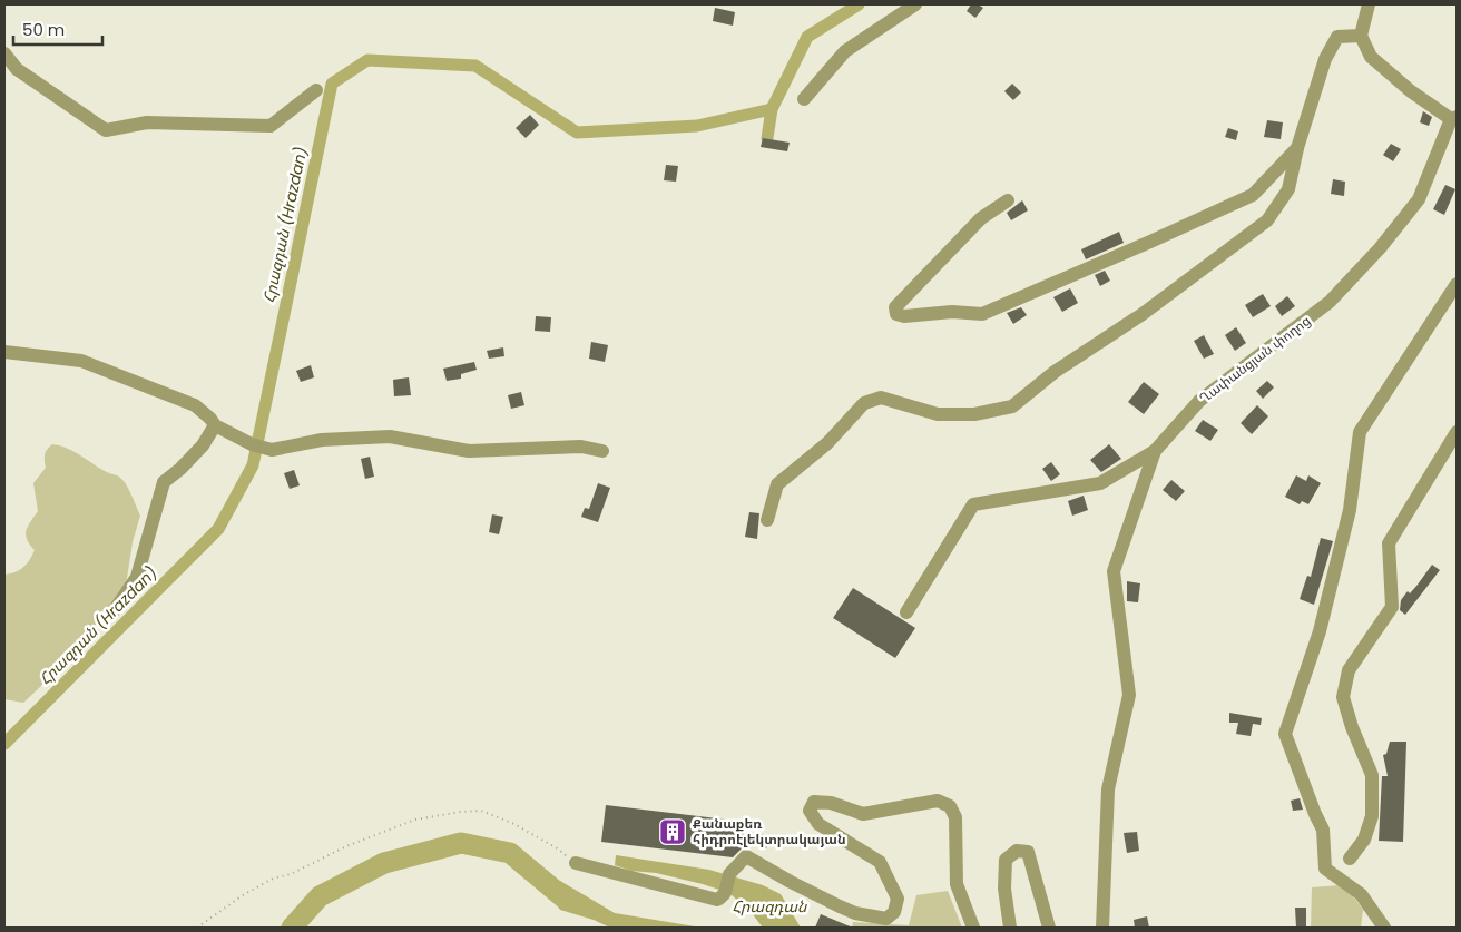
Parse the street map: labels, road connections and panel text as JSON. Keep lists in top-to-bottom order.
{
  "streets": {
    "street": ["Ղափանցյան փողոց"]
  },
  "water": ["Հրազդան (Hrazdan)", "Հրազդան"],
  "places": {
    "building": ["Քանաքեռ հիդրոէլեկտրակայան"]
  },
  "scale_bar": "50 m"
}
